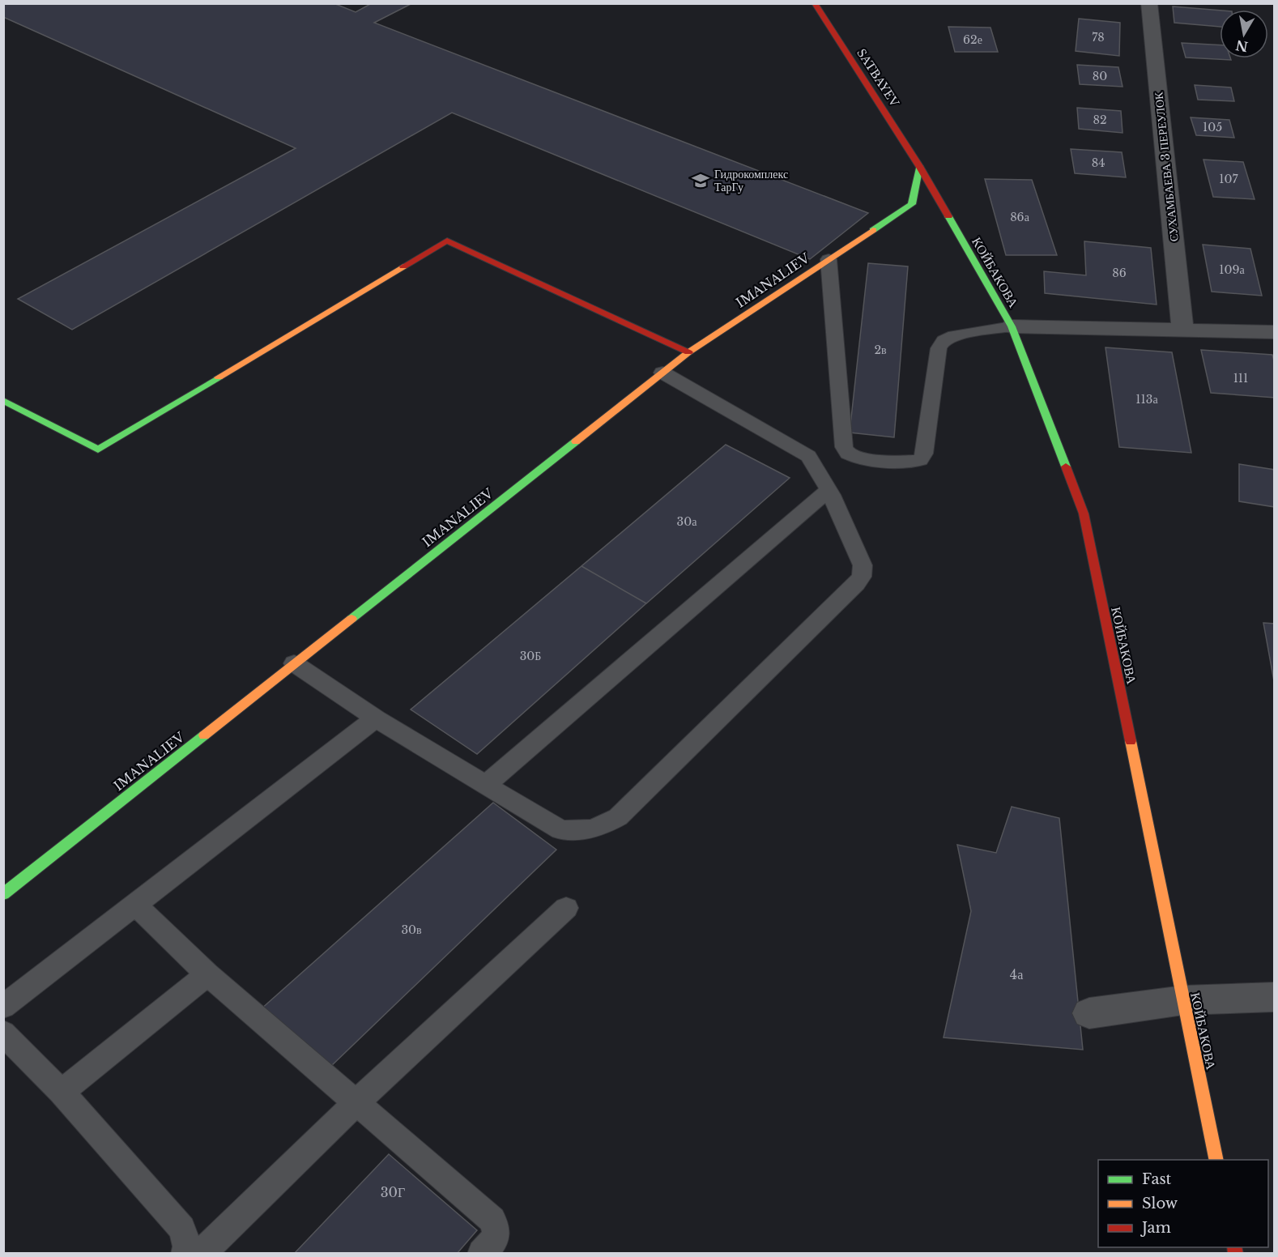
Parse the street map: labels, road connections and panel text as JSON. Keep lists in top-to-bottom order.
{
  "streets": {
    "street": [
      "SATBAYEV",
      "СУХАМБАЕВА 3 ПЕРЕУЛОК",
      "КОЙБАКОВА",
      "IMANALIEV"
    ]
  },
  "crossings": [
    ["SATBAYEV", "КОЙБАКОВА"],
    ["SATBAYEV", "IMANALIEV"],
    ["КОЙБАКОВА", "IMANALIEV"]
  ],
  "places": {
    "school or university": ["Гидрокомплекс ТарГу"]
  },
  "house_numbers": [
    "78",
    "62е",
    "80",
    "82",
    "105",
    "84",
    "107",
    "86а",
    "109а",
    "86",
    "2в",
    "111",
    "113а",
    "30а",
    "30Б",
    "30в",
    "4а",
    "30Г"
  ],
  "legend": ["Fast", "Slow", "Jam"],
  "north": "bottom"
}
